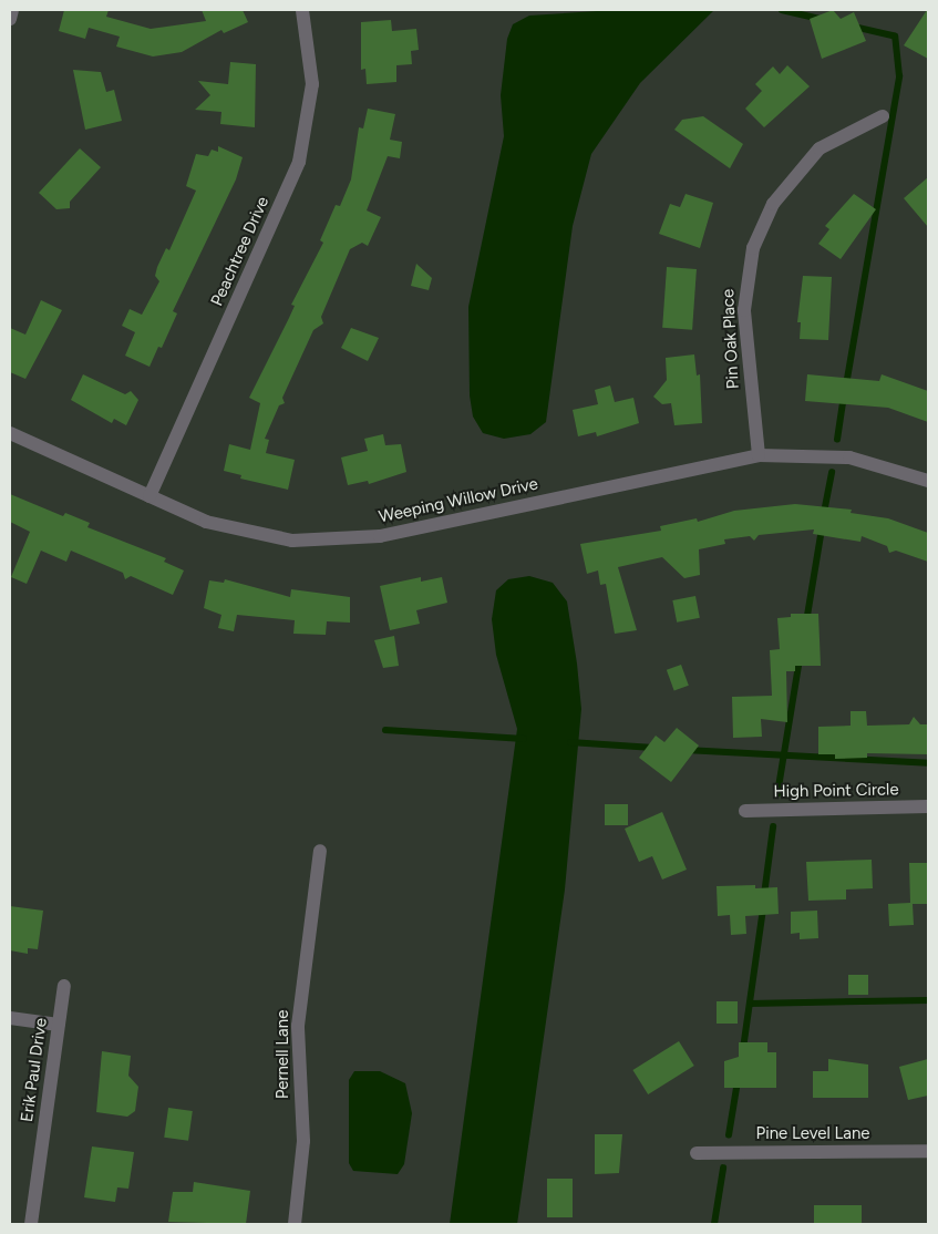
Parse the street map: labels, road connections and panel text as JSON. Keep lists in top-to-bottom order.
{
  "streets": {
    "street": [
      "Peachtree Drive",
      "Pin Oak Place",
      "Weeping Willow Drive",
      "High Point Circle",
      "Pernell Lane",
      "Erik Paul Drive",
      "Pine Level Lane"
    ]
  },
  "crossings": [
    ["Peachtree Drive", "Weeping Willow Drive"],
    ["Pin Oak Place", "Weeping Willow Drive"]
  ]
}
